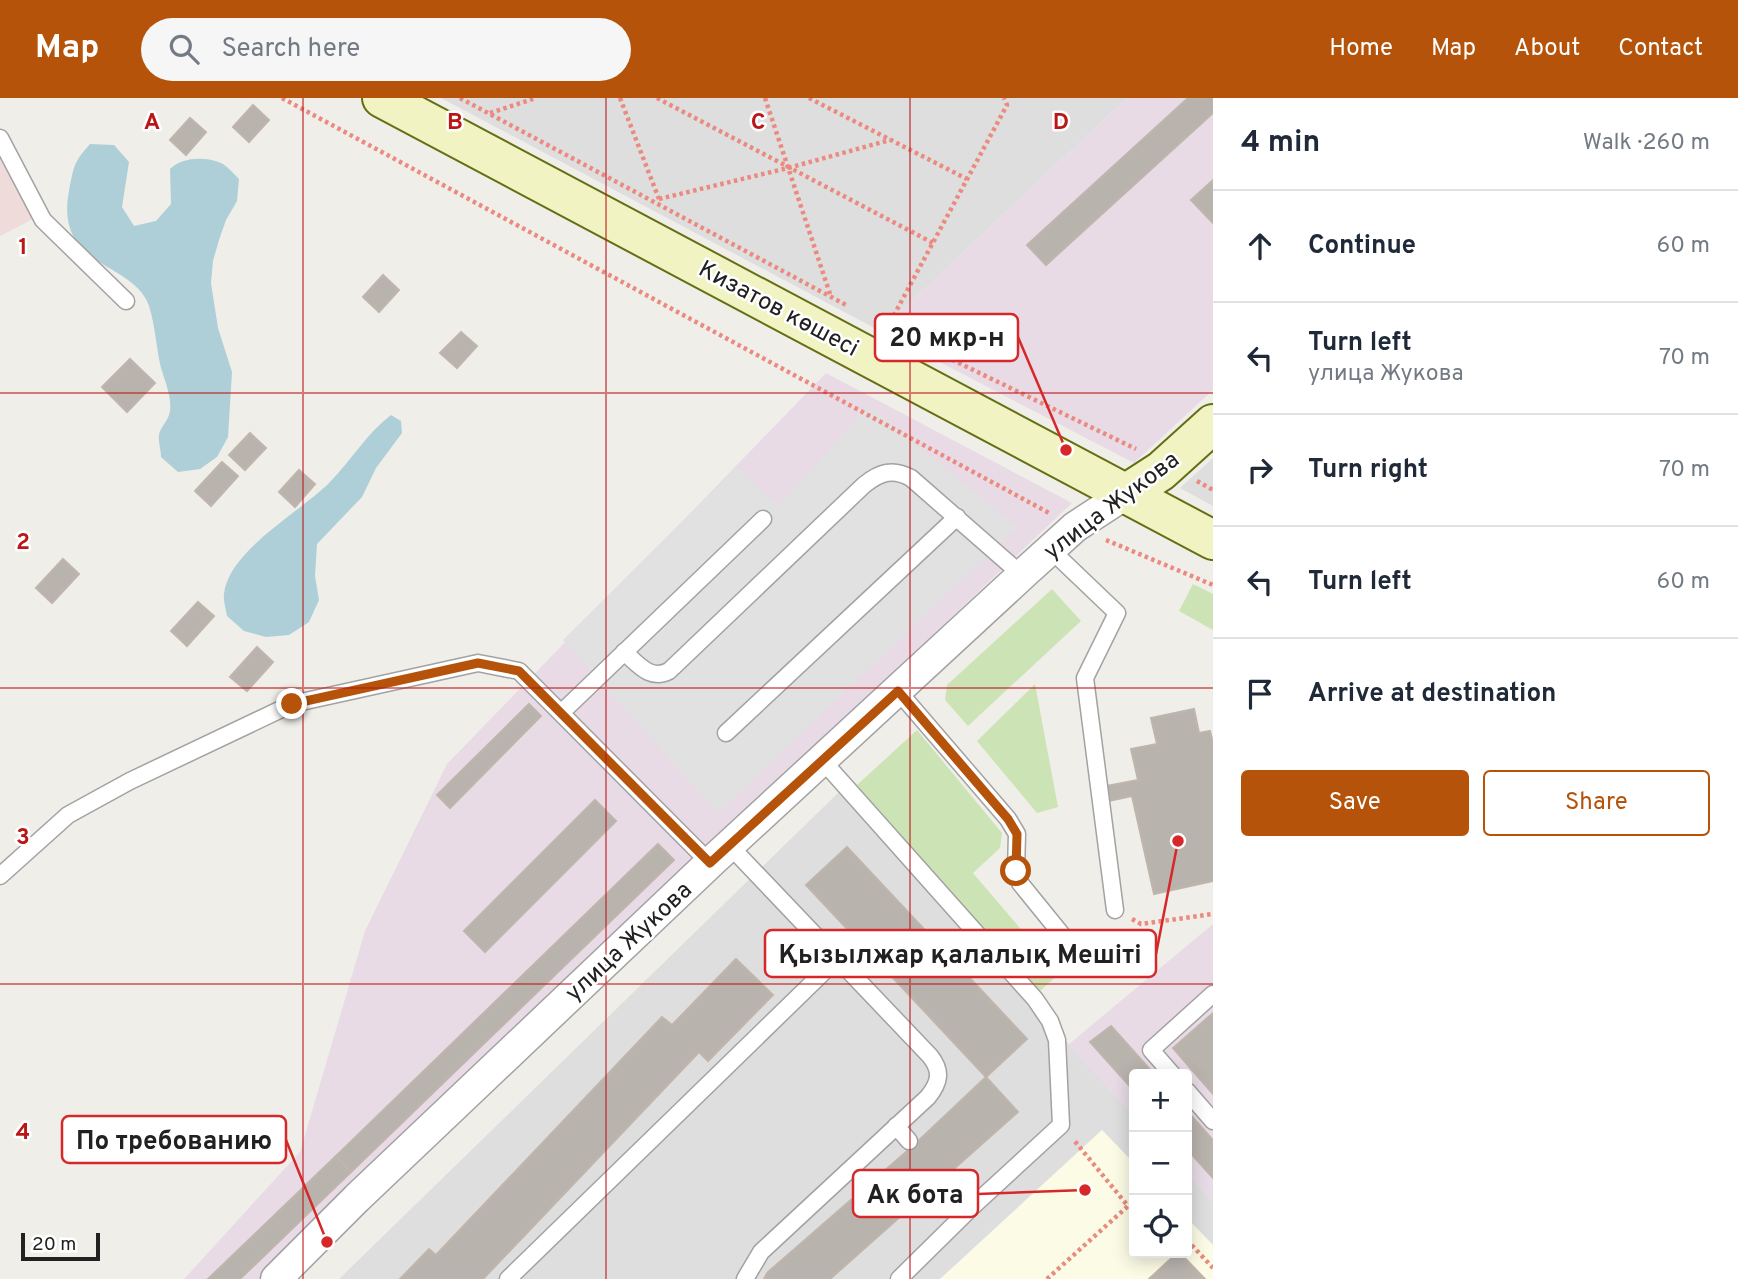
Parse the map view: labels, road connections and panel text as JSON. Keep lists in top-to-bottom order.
{
  "streets": {
    "main road": ["Кизатов көшесі", "улица Жукова"]
  },
  "crossings": [
    ["Кизатов көшесі", "улица Жукова"]
  ],
  "places": [
    "20 мкр-н",
    "Қызылжар қалалық Мешіті",
    "Ак бота",
    "По требованию"
  ],
  "scale_bar": "20 m",
  "page": {
    "header": "Map",
    "search": "Search here",
    "nav": [
      "Home",
      "Map",
      "About",
      "Contact"
    ],
    "heading": ["4 min", "Walk · 260 m"],
    "list": [
      ["Continue", "60 m"],
      ["Turn left", "улица Жукова", "70 m"],
      ["Turn right", "70 m"],
      ["Turn left", "60 m"],
      "Arrive at destination"
    ],
    "buttons": ["Save", "Share"],
    "map_buttons": ["+", "−"],
    "scale": "20 m"
  },
  "grid": {
    "columns": [
      "A",
      "B",
      "C",
      "D"
    ],
    "rows": [
      "1",
      "2",
      "3",
      "4"
    ]
  }
}
